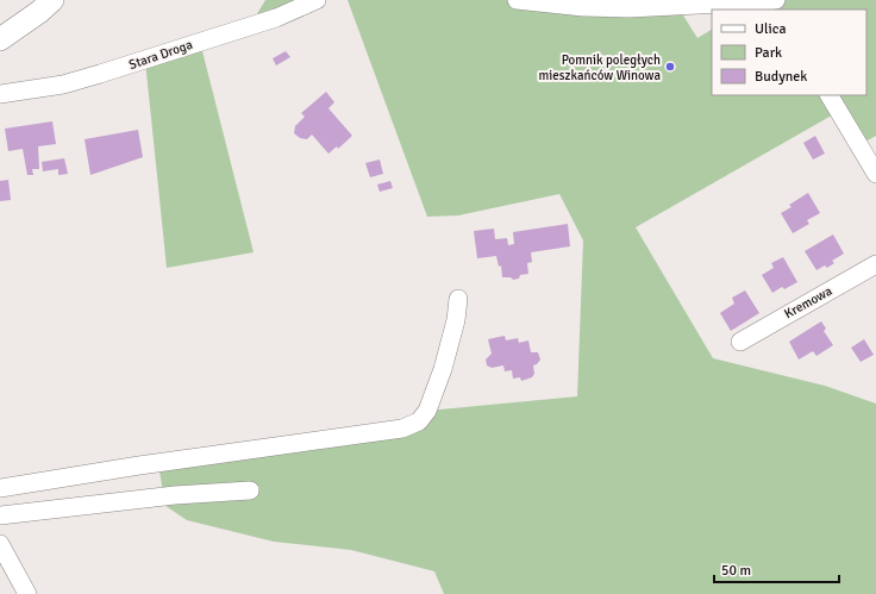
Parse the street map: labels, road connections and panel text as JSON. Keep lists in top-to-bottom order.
{
  "streets": {
    "street": ["Stara Droga", "Kremowa"]
  },
  "places": ["Pomnik poległych mieszkańców Winowa"],
  "legend": ["Ulica", "Park", "Budynek"],
  "scale_bar": "50 m"
}
